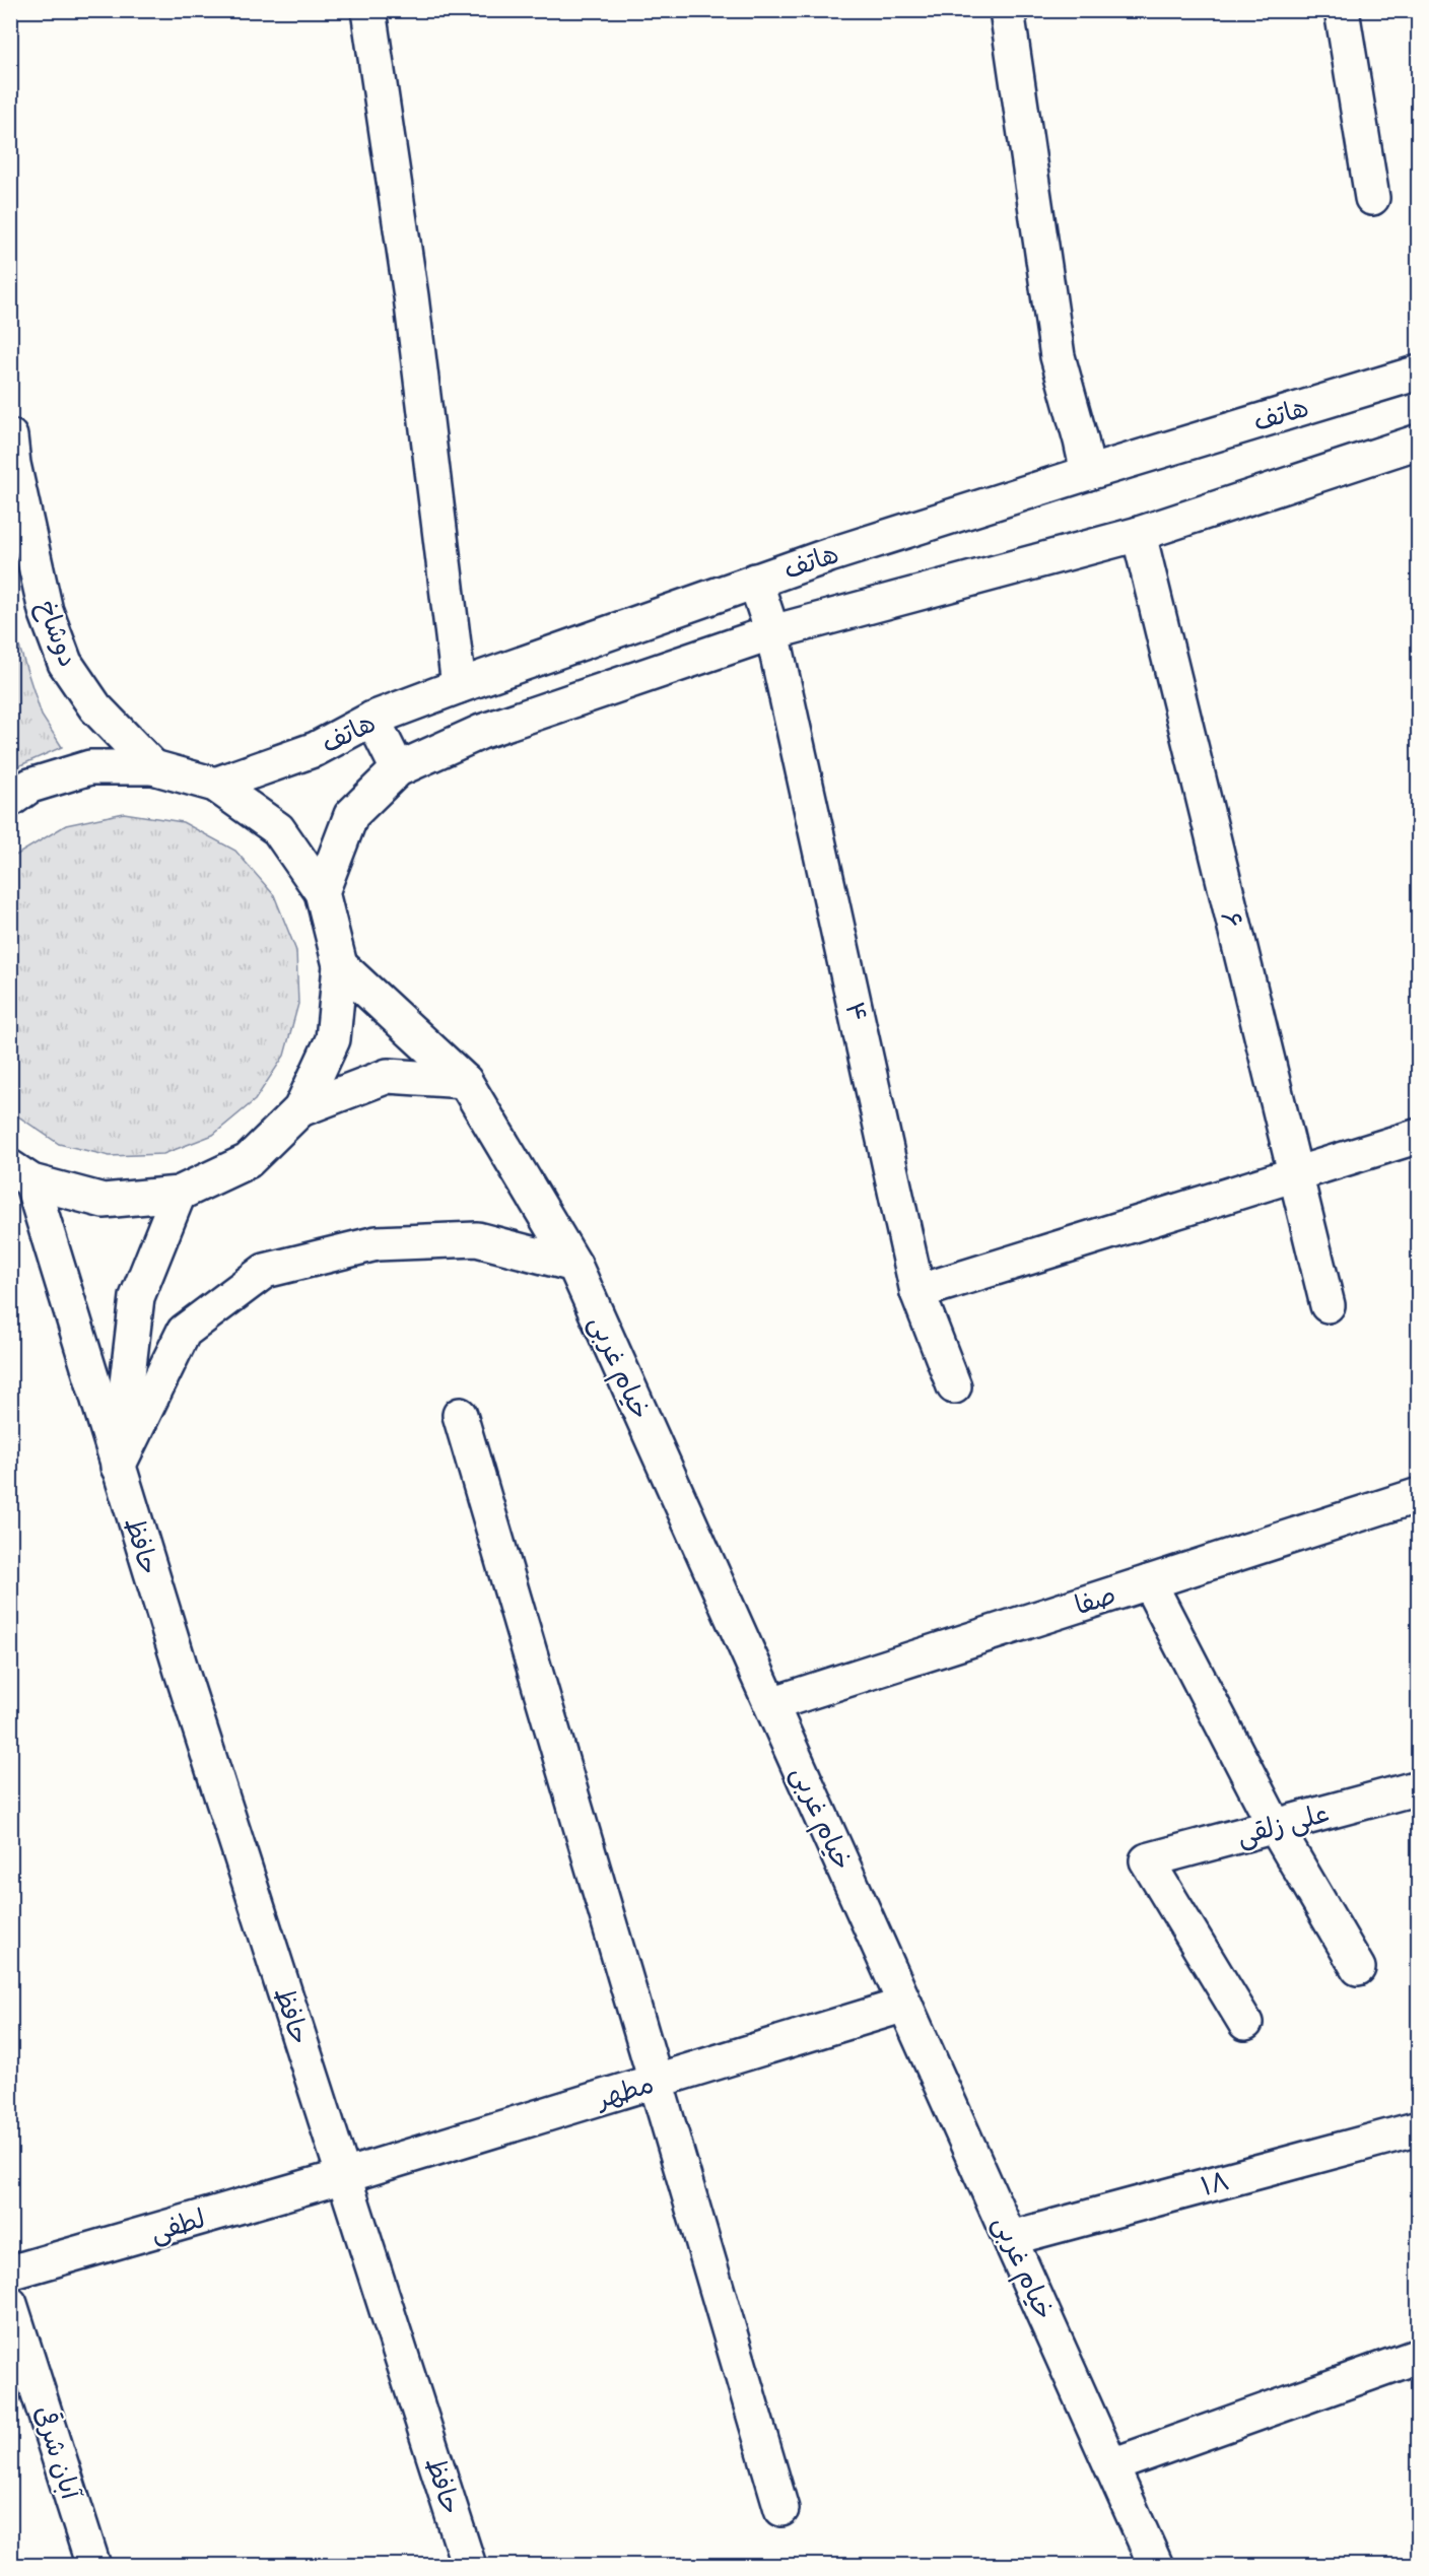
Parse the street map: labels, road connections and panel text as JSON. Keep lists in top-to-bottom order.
{
  "streets": {
    "street": [
      "هاتف",
      "دوشاخ",
      "۶",
      "۴",
      "خیام غربی",
      "حافظ",
      "صفا",
      "علی زلقی",
      "مطهر",
      "۱۸",
      "لطفی",
      "آبان شرقی"
    ]
  },
  "crossings": [
    ["هاتف", "۶"],
    ["هاتف", "۴"],
    ["خیام غربی", "صفا"],
    ["خیام غربی", "مطهر"],
    ["خیام غربی", "۱۸"],
    ["حافظ", "مطهر"],
    ["حافظ", "لطفی"],
    ["مطهر", "لطفی"]
  ]
}
